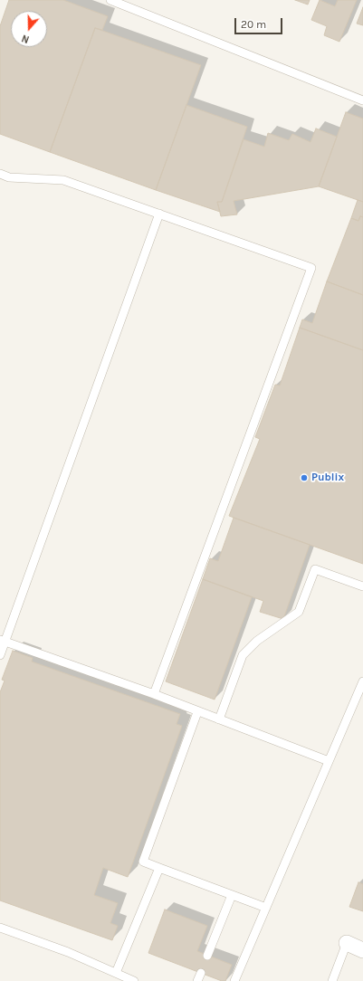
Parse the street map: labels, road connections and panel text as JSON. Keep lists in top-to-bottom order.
{
  "places": ["Publix"],
  "scale_bar": "20 m",
  "north": "bottom"
}
